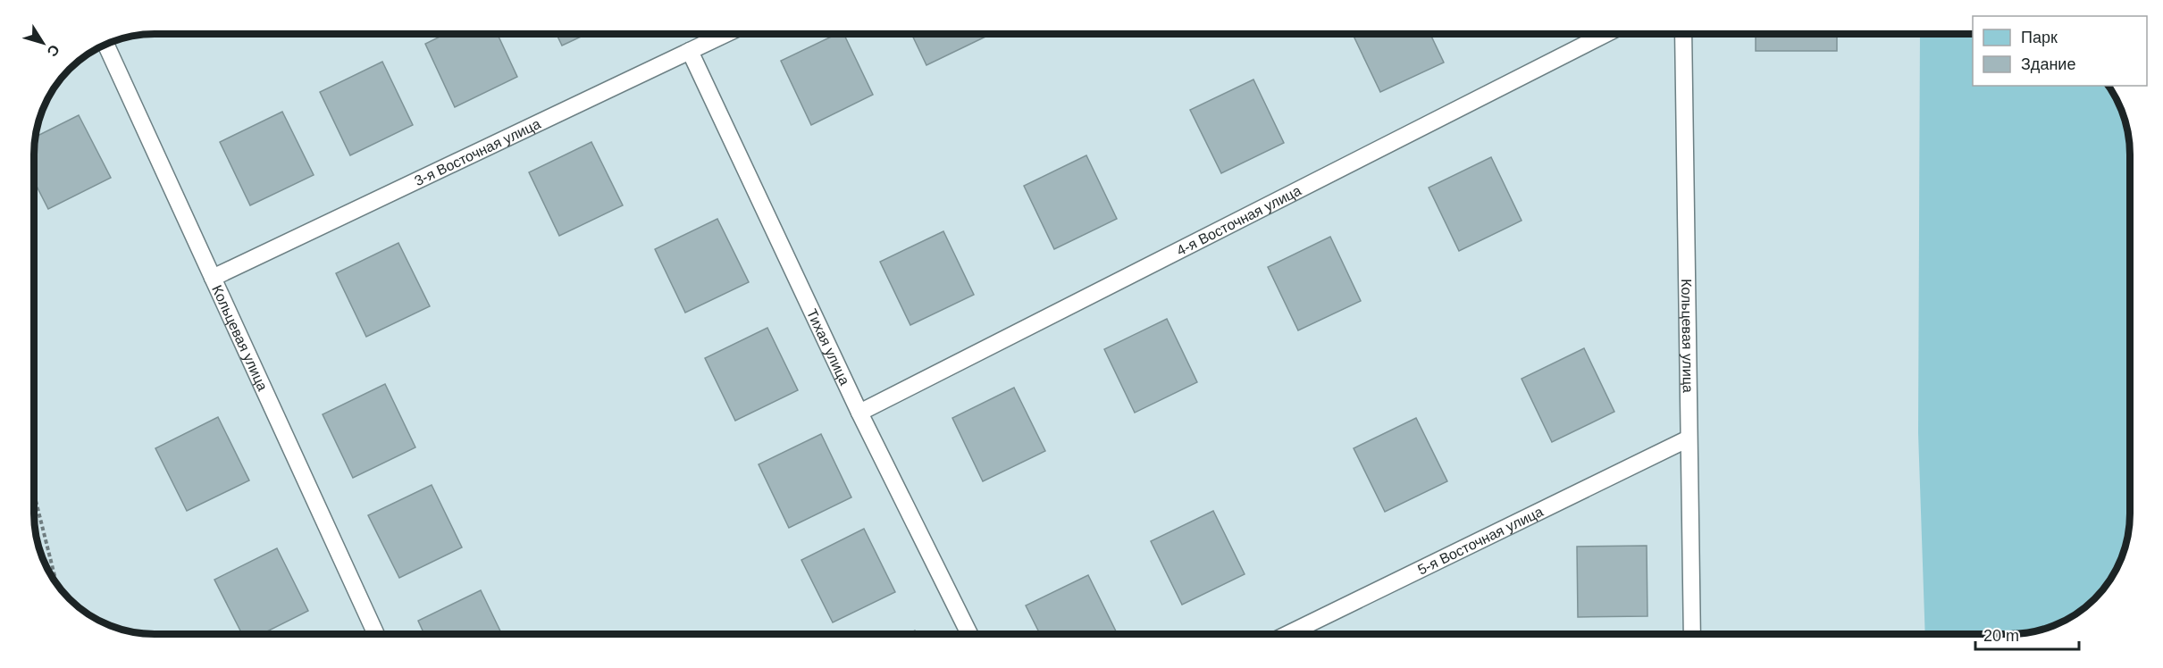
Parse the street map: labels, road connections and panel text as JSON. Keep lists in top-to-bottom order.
{
  "streets": {
    "lane": [
      "3-я Восточная улица",
      "4-я Восточная улица",
      "Кольцевая улица",
      "Тихая улица",
      "5-я Восточная улица"
    ]
  },
  "crossings": [
    ["3-я Восточная улица", "Кольцевая улица"],
    ["3-я Восточная улица", "Тихая улица"],
    ["4-я Восточная улица", "Тихая улица"],
    ["Кольцевая улица", "5-я Восточная улица"]
  ],
  "legend": ["Парк", "Здание"],
  "scale_bar": "20 m",
  "north": "bottom right"
}
